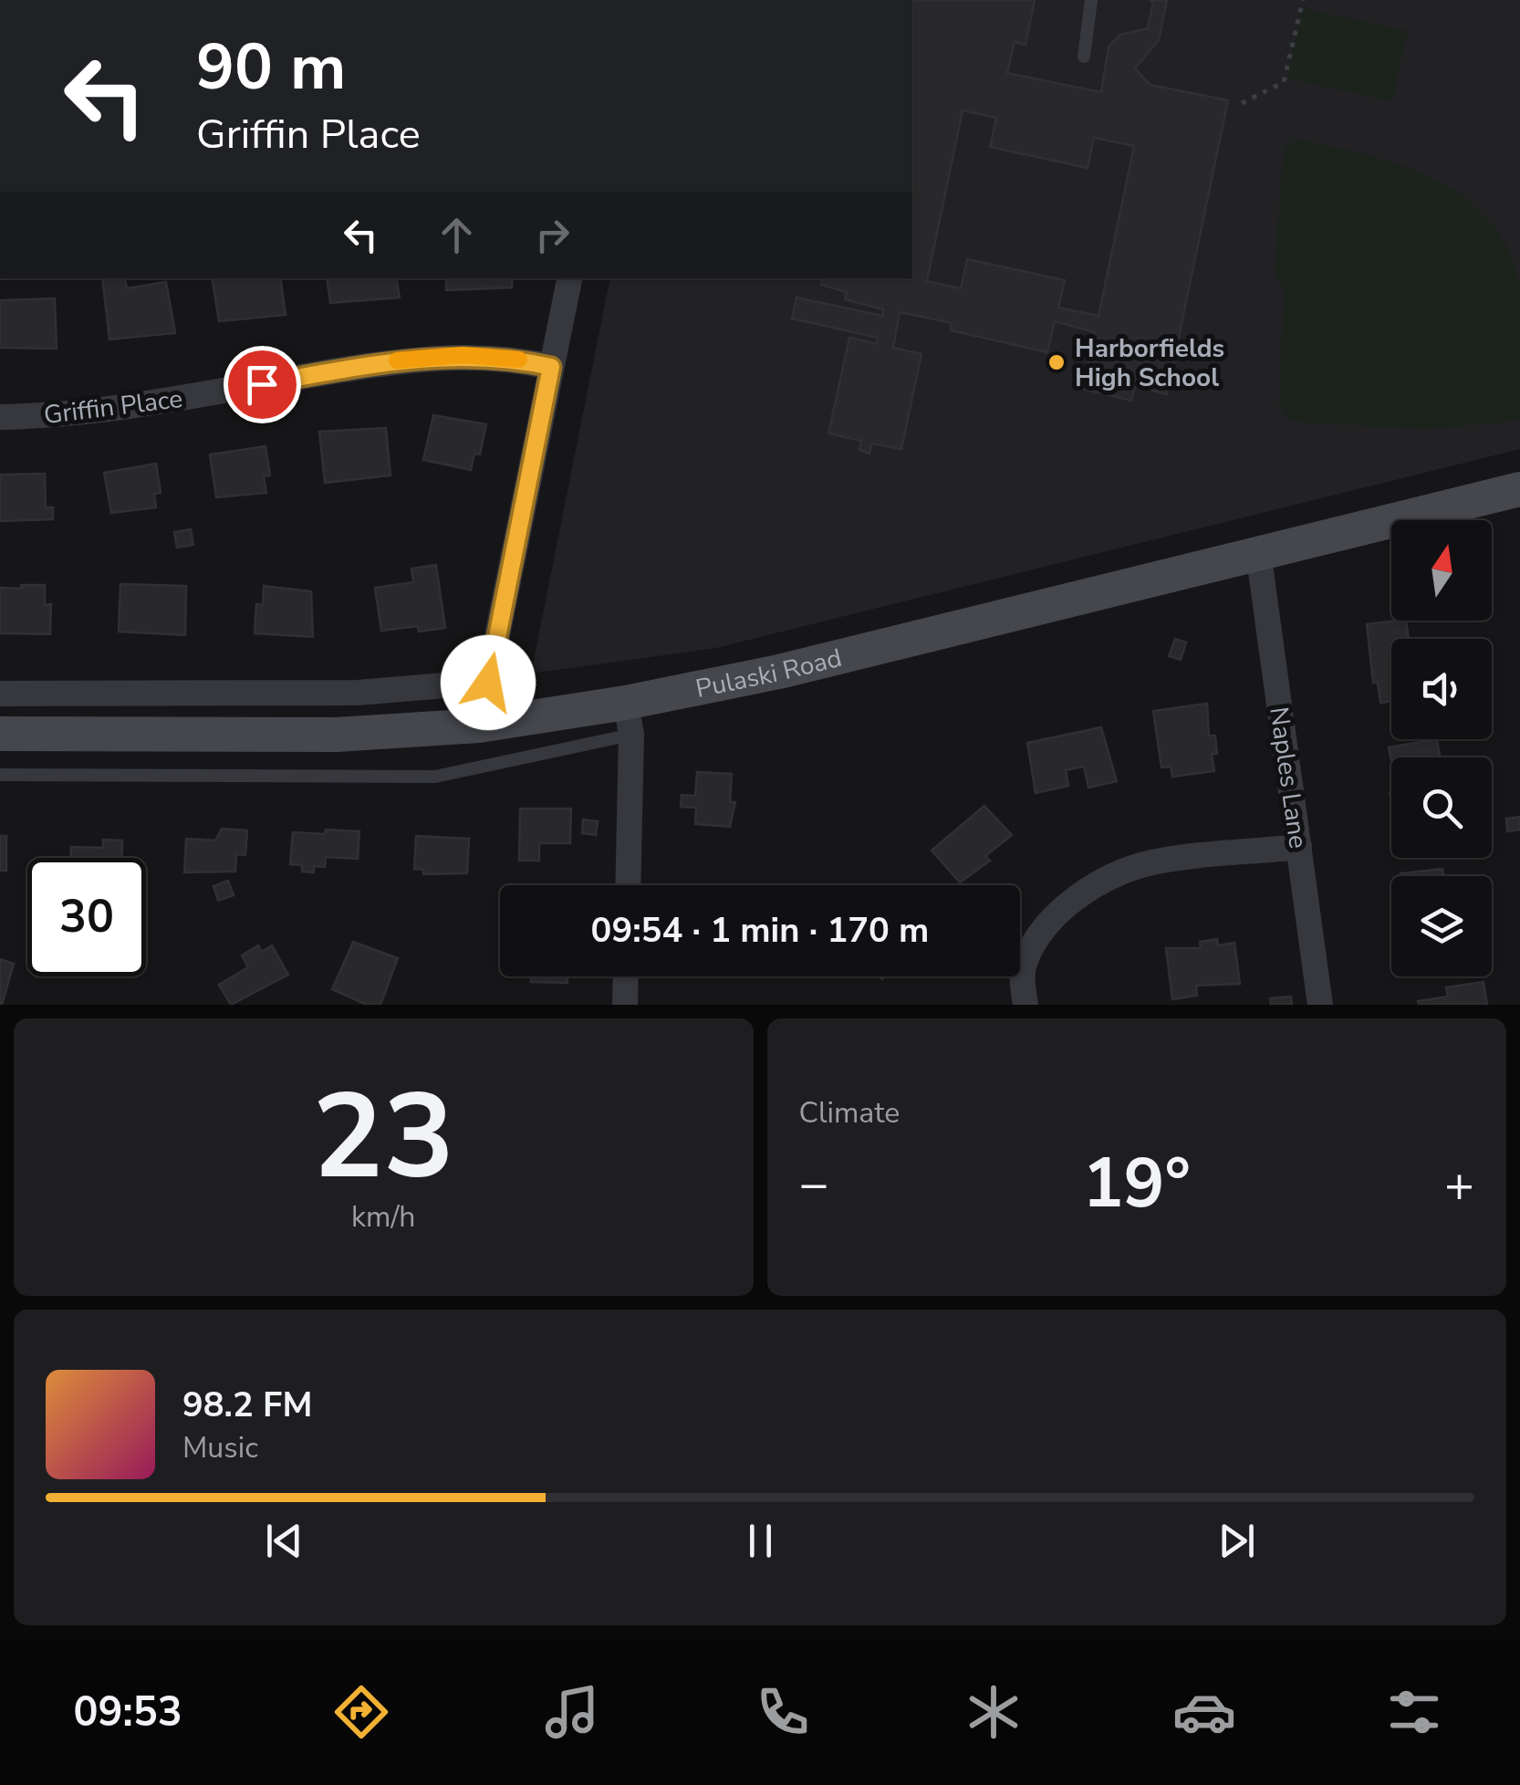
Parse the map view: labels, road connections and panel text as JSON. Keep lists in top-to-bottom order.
{
  "streets": {
    "main road": ["Pulaski Road"],
    "street": ["Griffin Place", "Naples Lane"]
  },
  "crossings": [
    ["Pulaski Road", "Naples Lane"]
  ],
  "places": ["Harborfields High School"],
  "north": "top",
  "page": {
    "turn": ["90 m", "Griffin Place"],
    "limit": "30",
    "trip": "09:54 · 1 min · 170 m",
    "tile": [
      ["23", "km/h"],
      "Climate"
    ],
    "heat": ["−", "19°", "+"],
    "song": ["98.2 FM", "Music"],
    "tabs": "09:53"
  }
}
